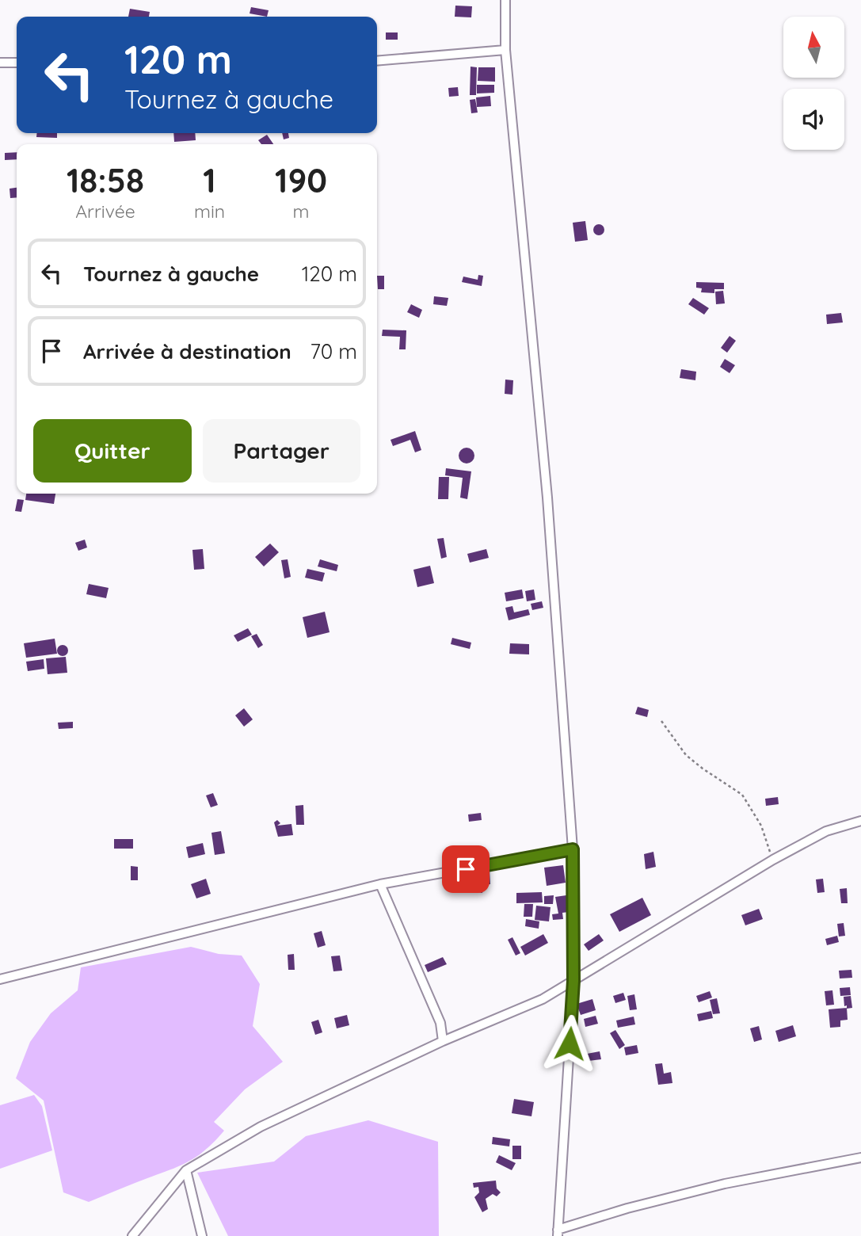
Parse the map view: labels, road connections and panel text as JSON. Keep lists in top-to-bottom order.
{
  "north": "top",
  "page": {
    "turn": ["120 m", "Tournez à gauche"],
    "eta": [
      "18:58",
      "Arrivée",
      "1",
      "min",
      "190",
      "m"
    ],
    "list": [
      {
        "name": "Tournez à gauche",
        "value": "120 m"
      },
      {
        "name": "Arrivée à destination",
        "value": "70 m"
      }
    ],
    "buttons": ["Quitter", "Partager"]
  }
}
